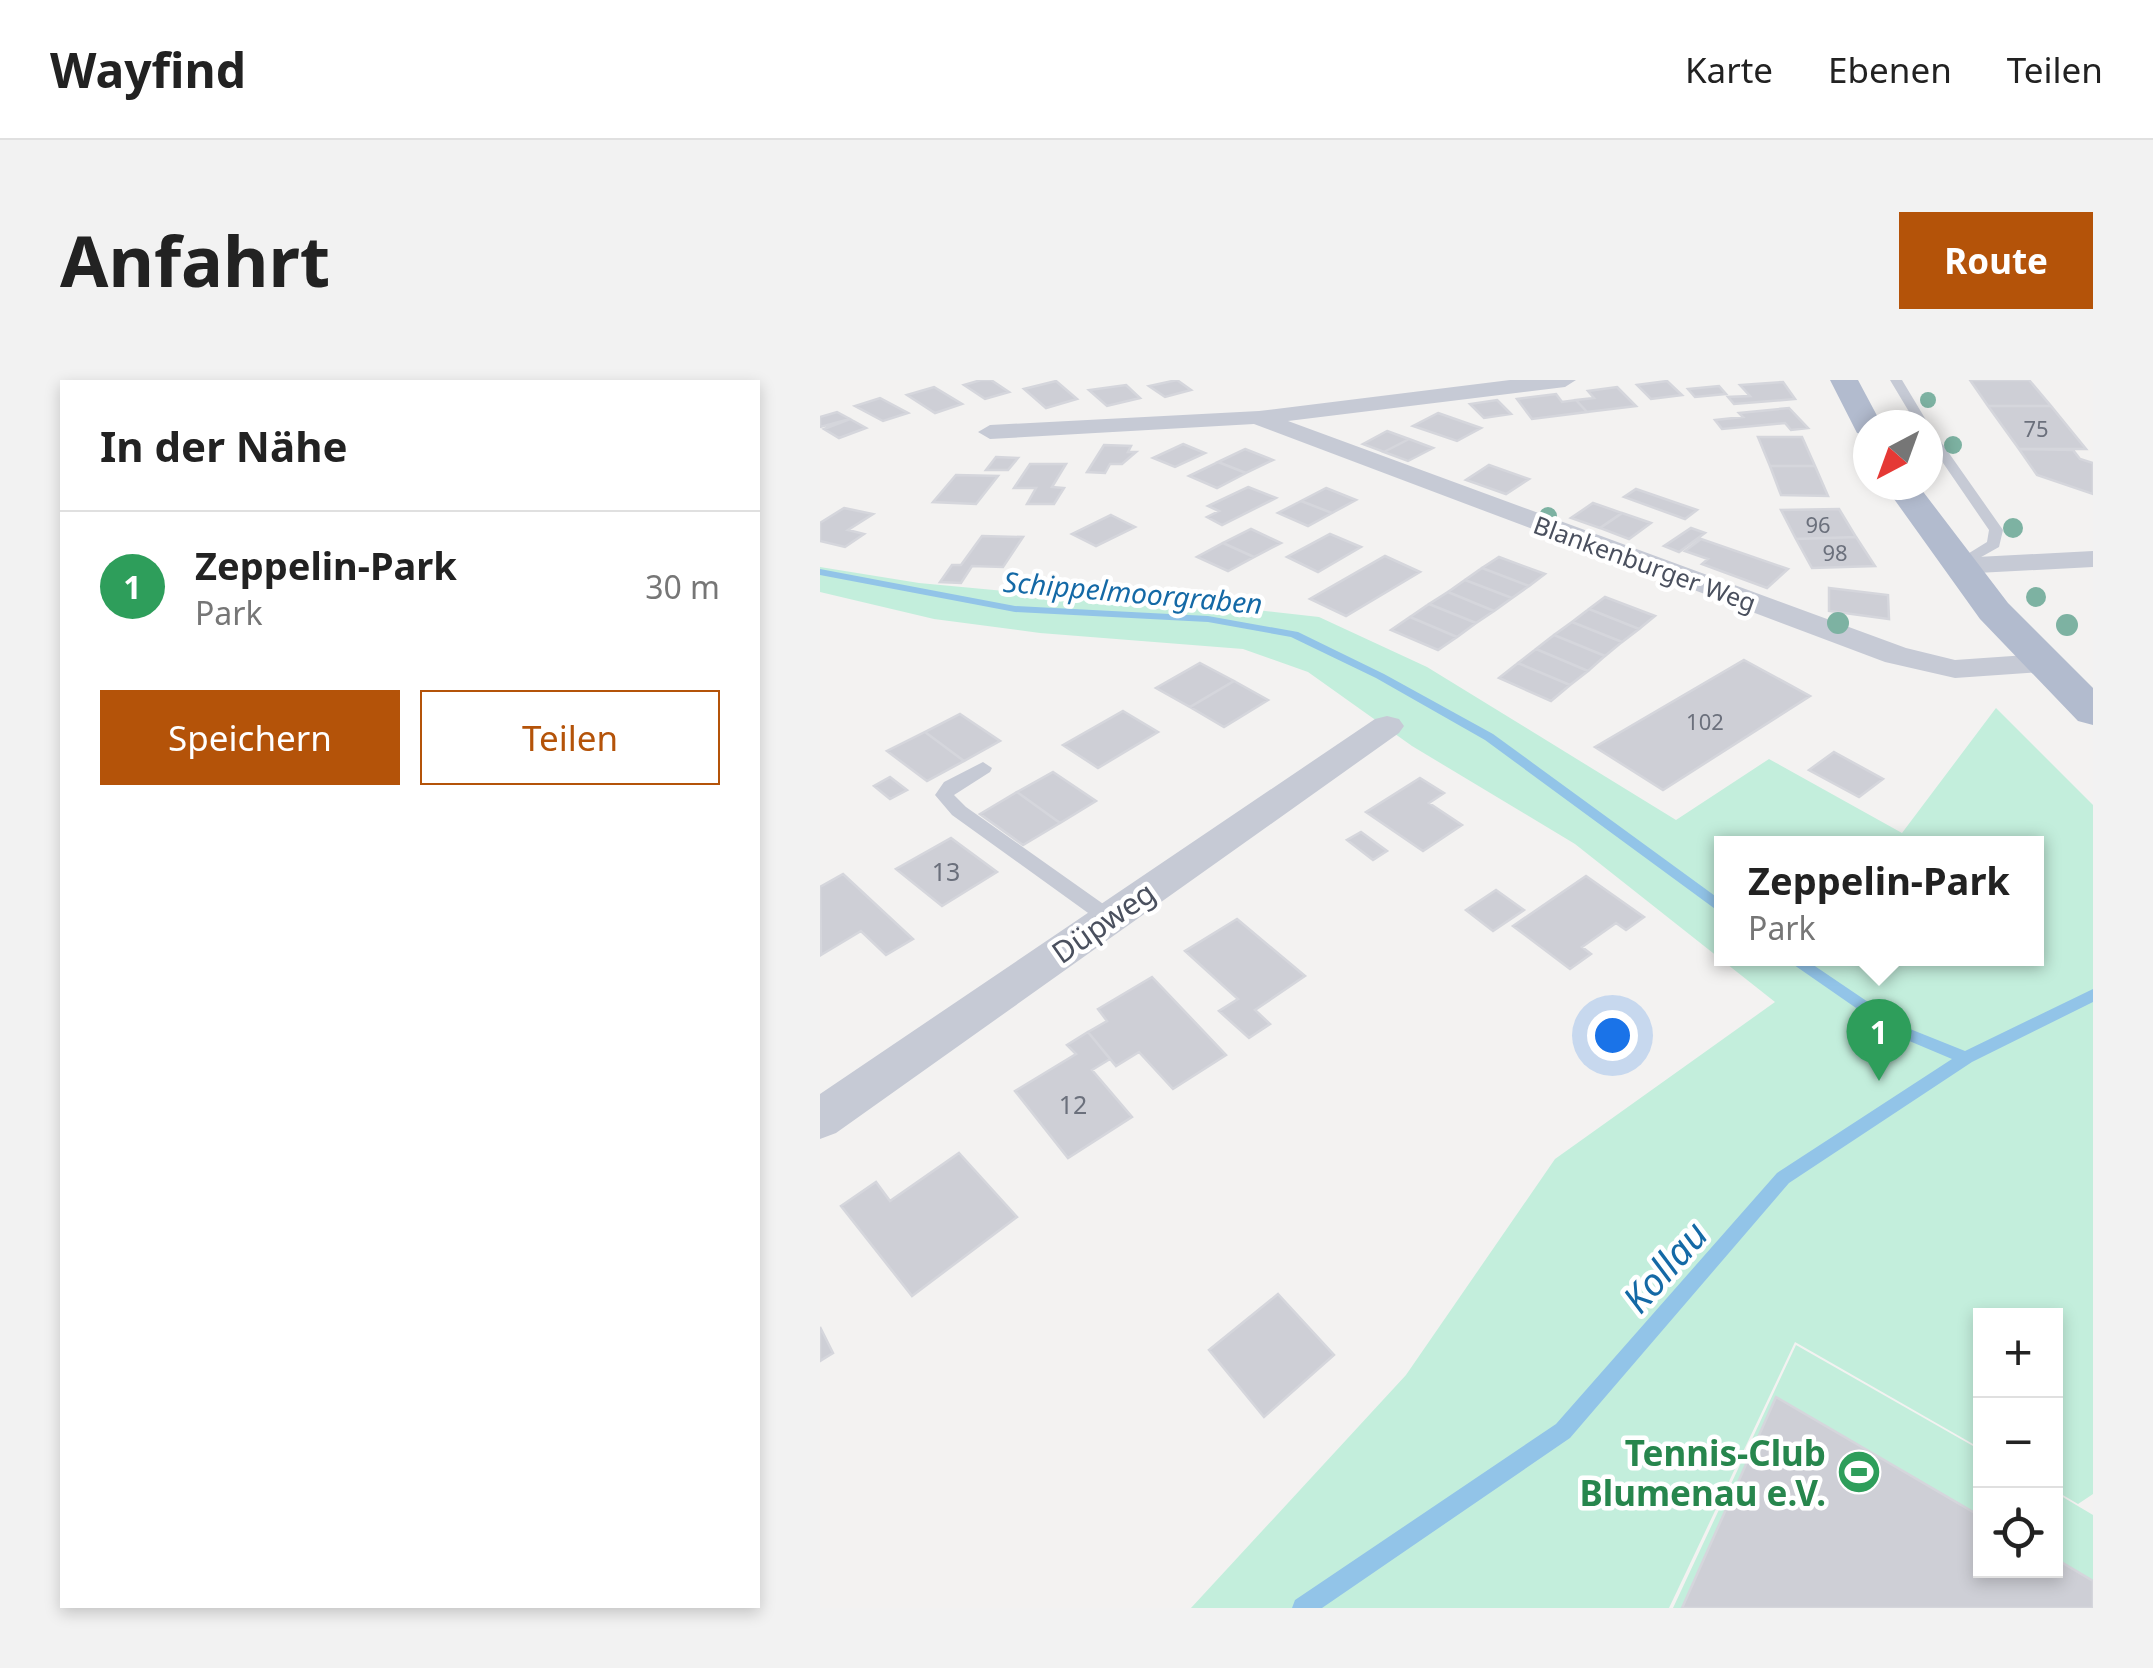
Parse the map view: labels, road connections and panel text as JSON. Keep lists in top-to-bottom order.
{
  "streets": {
    "street": ["Blankenburger Weg", "Düpweg"]
  },
  "water": ["Schippelmoorgraben", "Kollau"],
  "places": {
    "sports": ["Tennis-Club Blumenau e.V."]
  },
  "house_numbers": [
    "75",
    "96",
    "98",
    "102",
    "13",
    "12"
  ],
  "north": "bottom left",
  "page": {
    "header": "Wayfind",
    "nav": ["Karte", "Ebenen", "Teilen"],
    "title": "Anfahrt",
    "buttons": [
      "Route",
      ["Speichern", "Teilen"]
    ],
    "heading": "In der Nähe",
    "list": [
      {
        "mark": "1",
        "name": "Zeppelin-Park",
        "note": "Park",
        "value": "30 m"
      }
    ],
    "popup": ["Zeppelin-Park", "Park"],
    "pins": "1",
    "map_buttons": ["+", "−"]
  }
}
